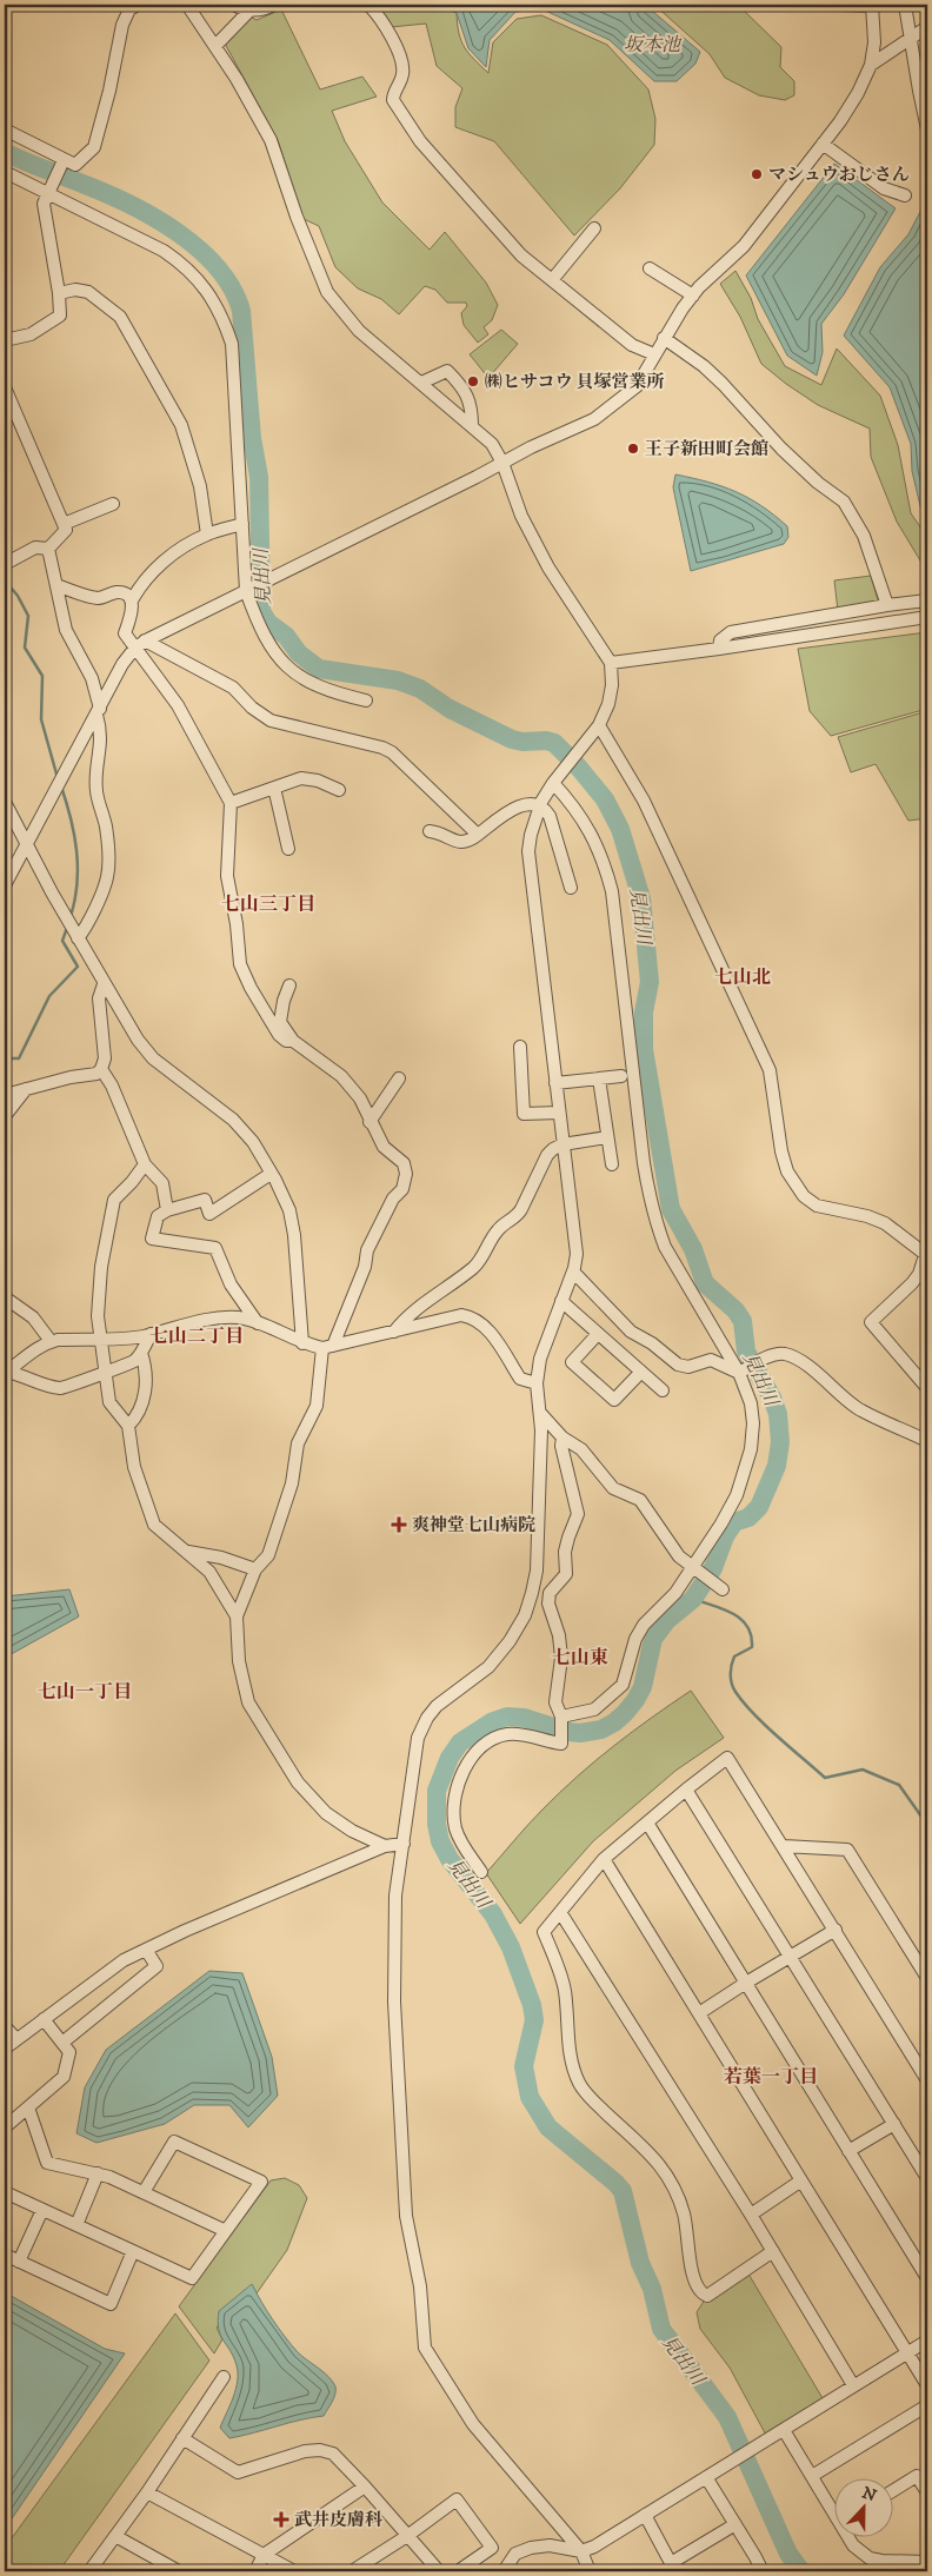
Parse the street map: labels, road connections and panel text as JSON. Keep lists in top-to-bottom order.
{
  "districts": [
    "七山三丁目",
    "七山北",
    "七山二丁目",
    "七山東",
    "七山一丁目",
    "若葉一丁目"
  ],
  "water": ["坂本池", "見出川"],
  "places": {
    "other": ["マシュウおじさん", "㈱ヒサコウ 貝塚営業所", "王子新田町会館"],
    "health": ["爽神堂七山病院", "武井皮膚科"]
  },
  "north": "top"
}
